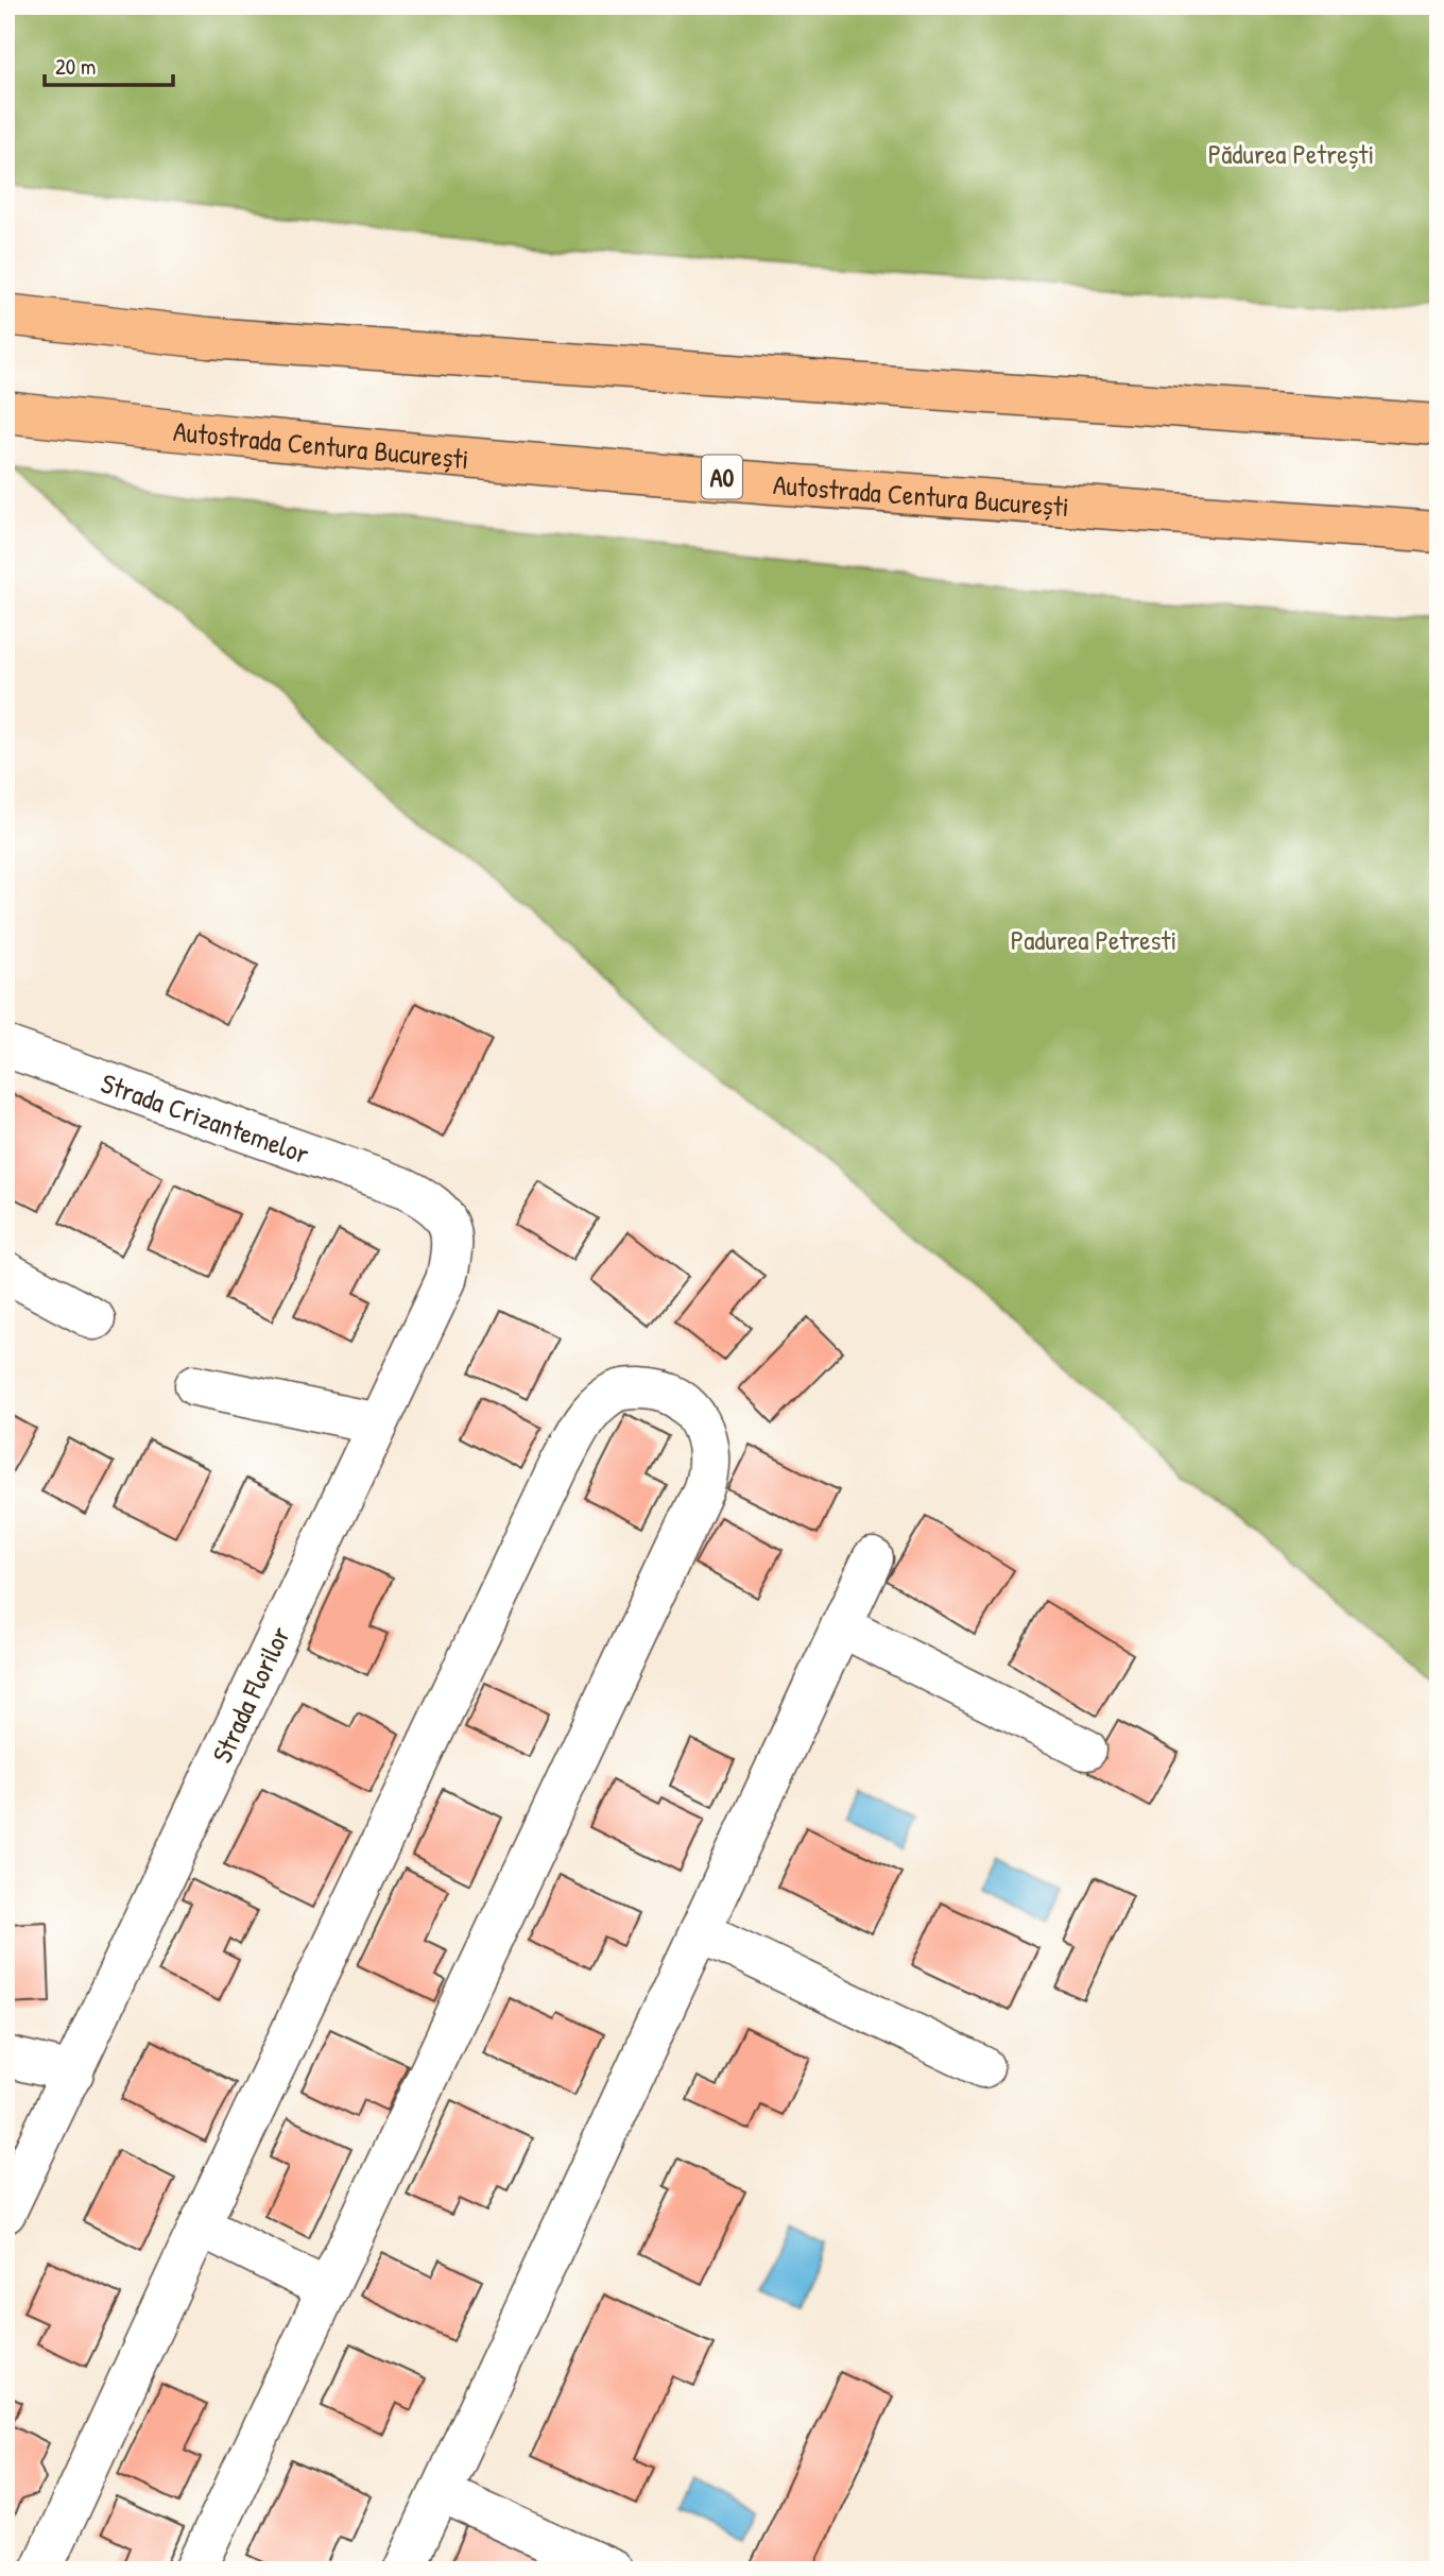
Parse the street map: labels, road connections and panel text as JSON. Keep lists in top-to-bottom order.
{
  "streets": {
    "highway": ["Autostrada Centura București", "A0"],
    "street": ["Strada Crizantemelor", "Strada Florilor"]
  },
  "crossings": [
    ["Strada Crizantemelor", "Strada Florilor"]
  ],
  "parks": ["Pădurea Petrești", "Padurea Petresti"],
  "scale_bar": "20 m"
}
